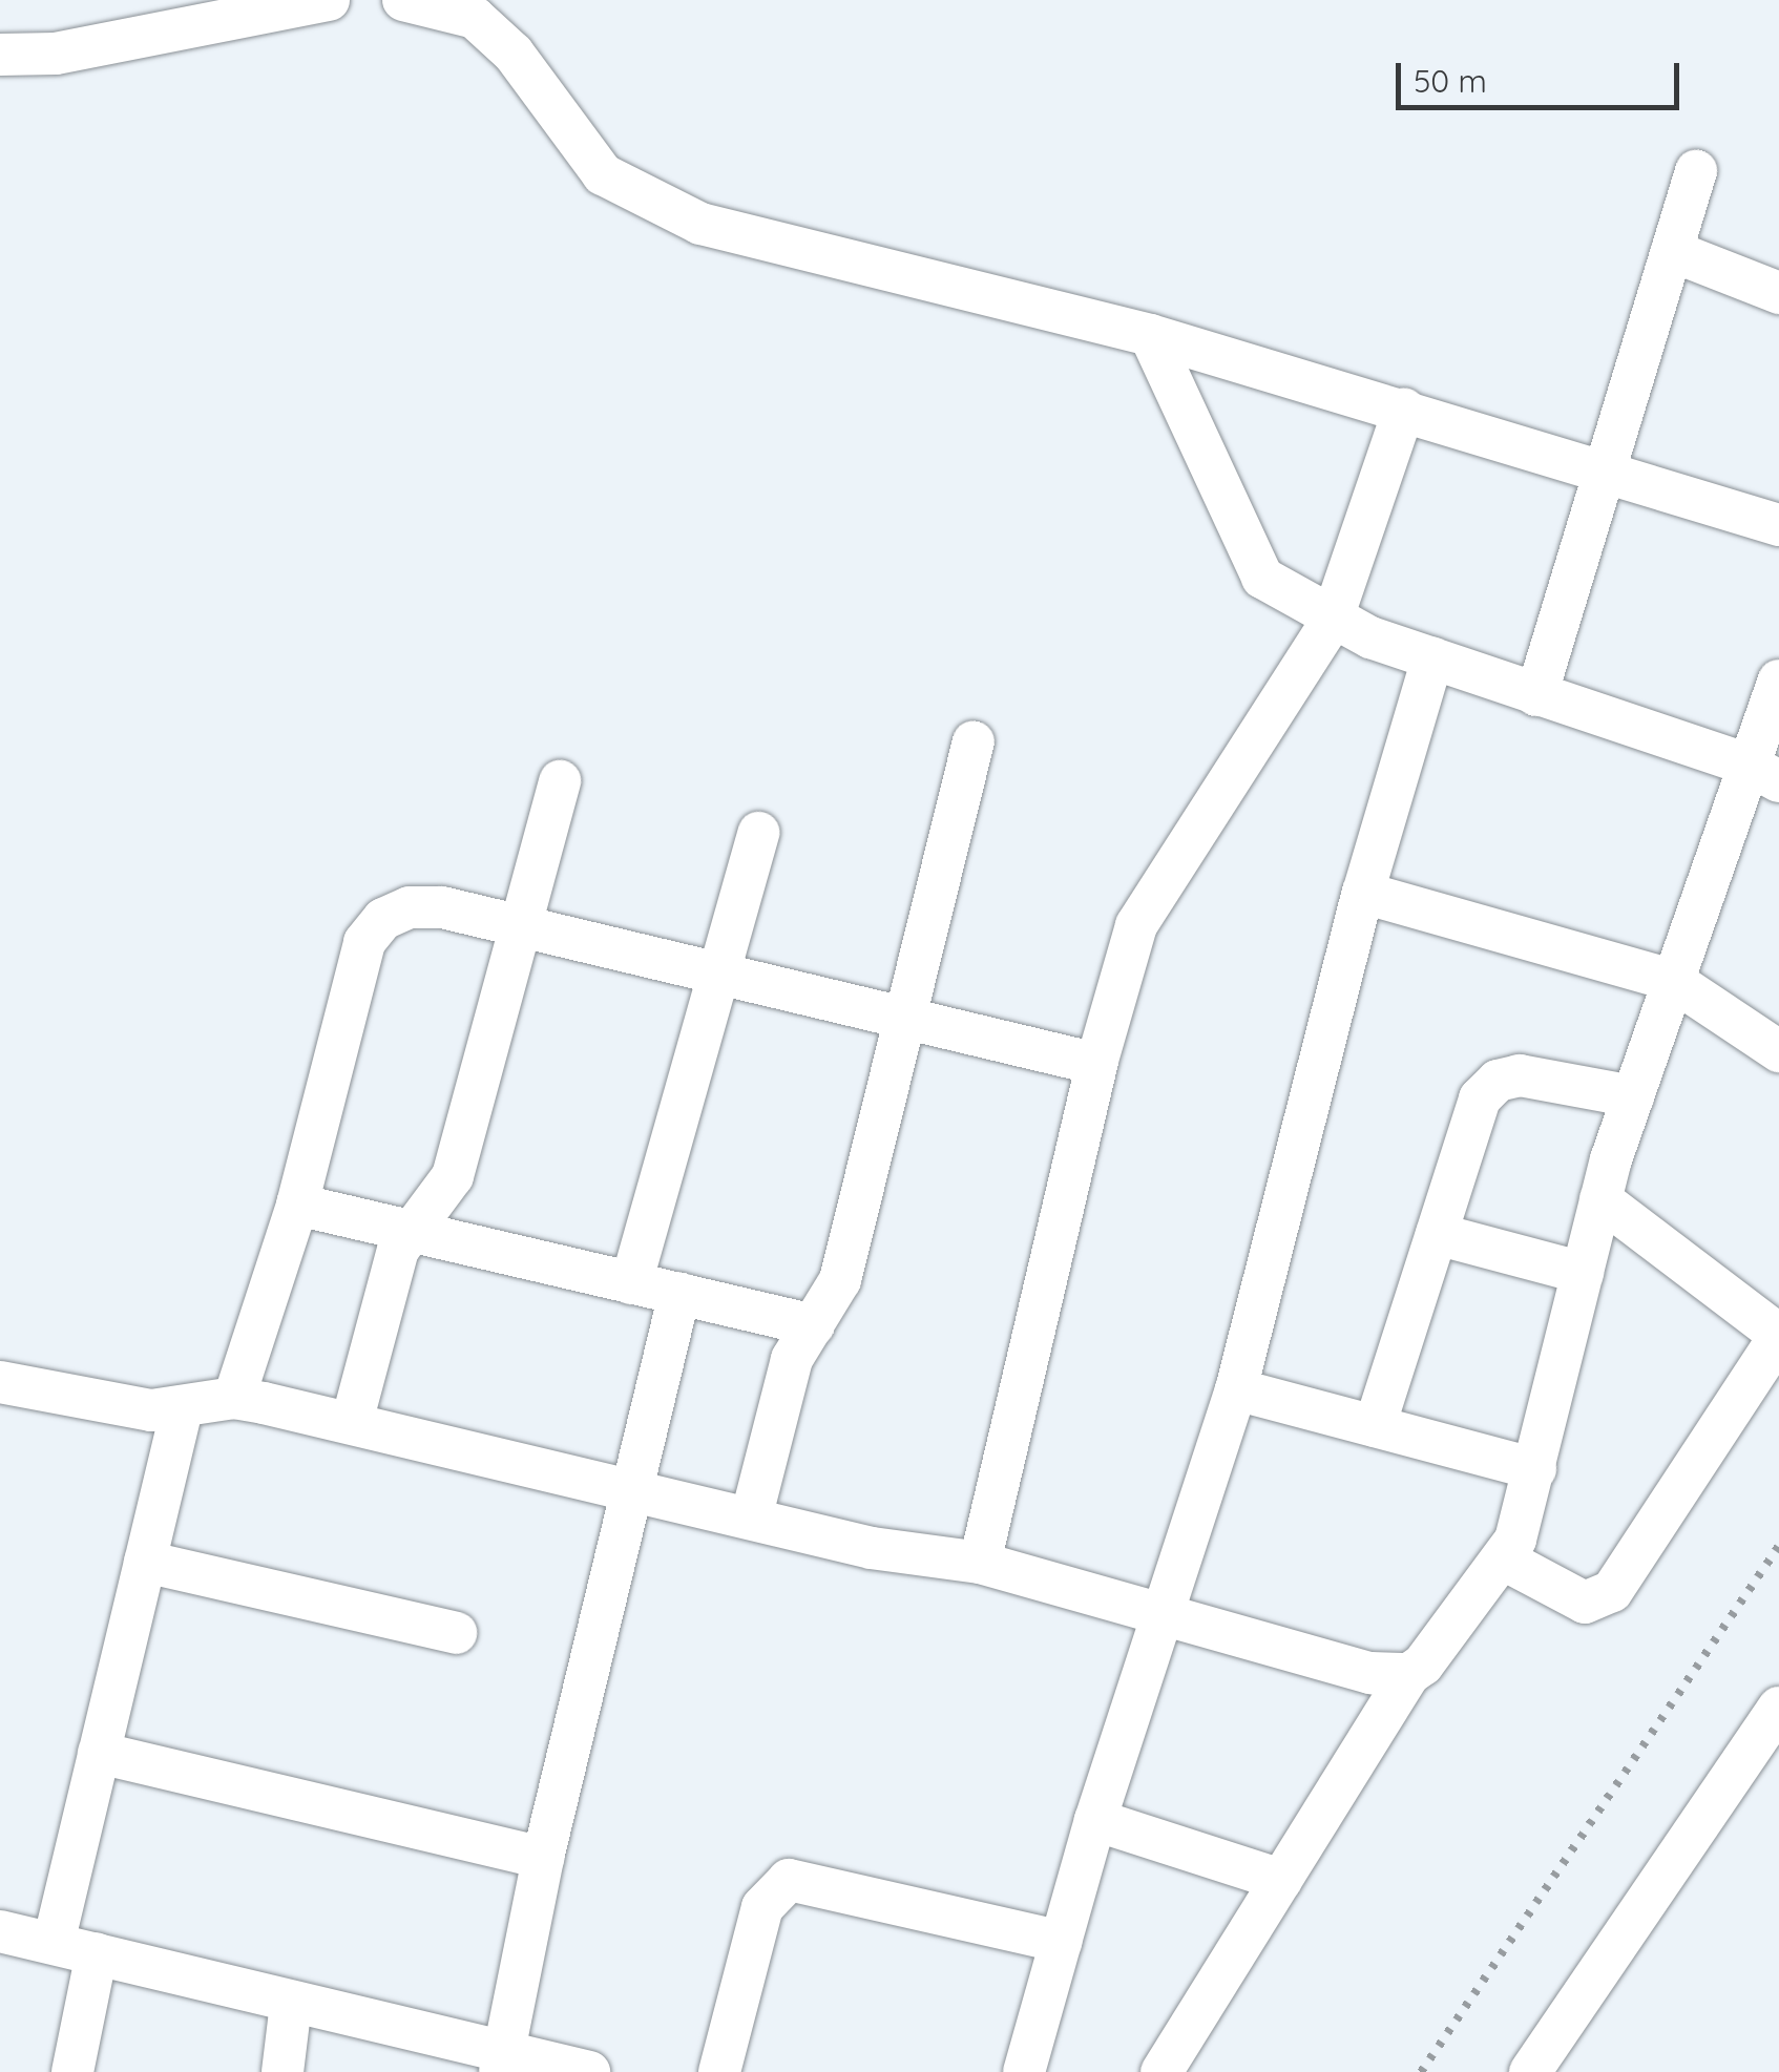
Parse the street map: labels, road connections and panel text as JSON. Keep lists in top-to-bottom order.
{
  "scale_bar": "50 m"
}
